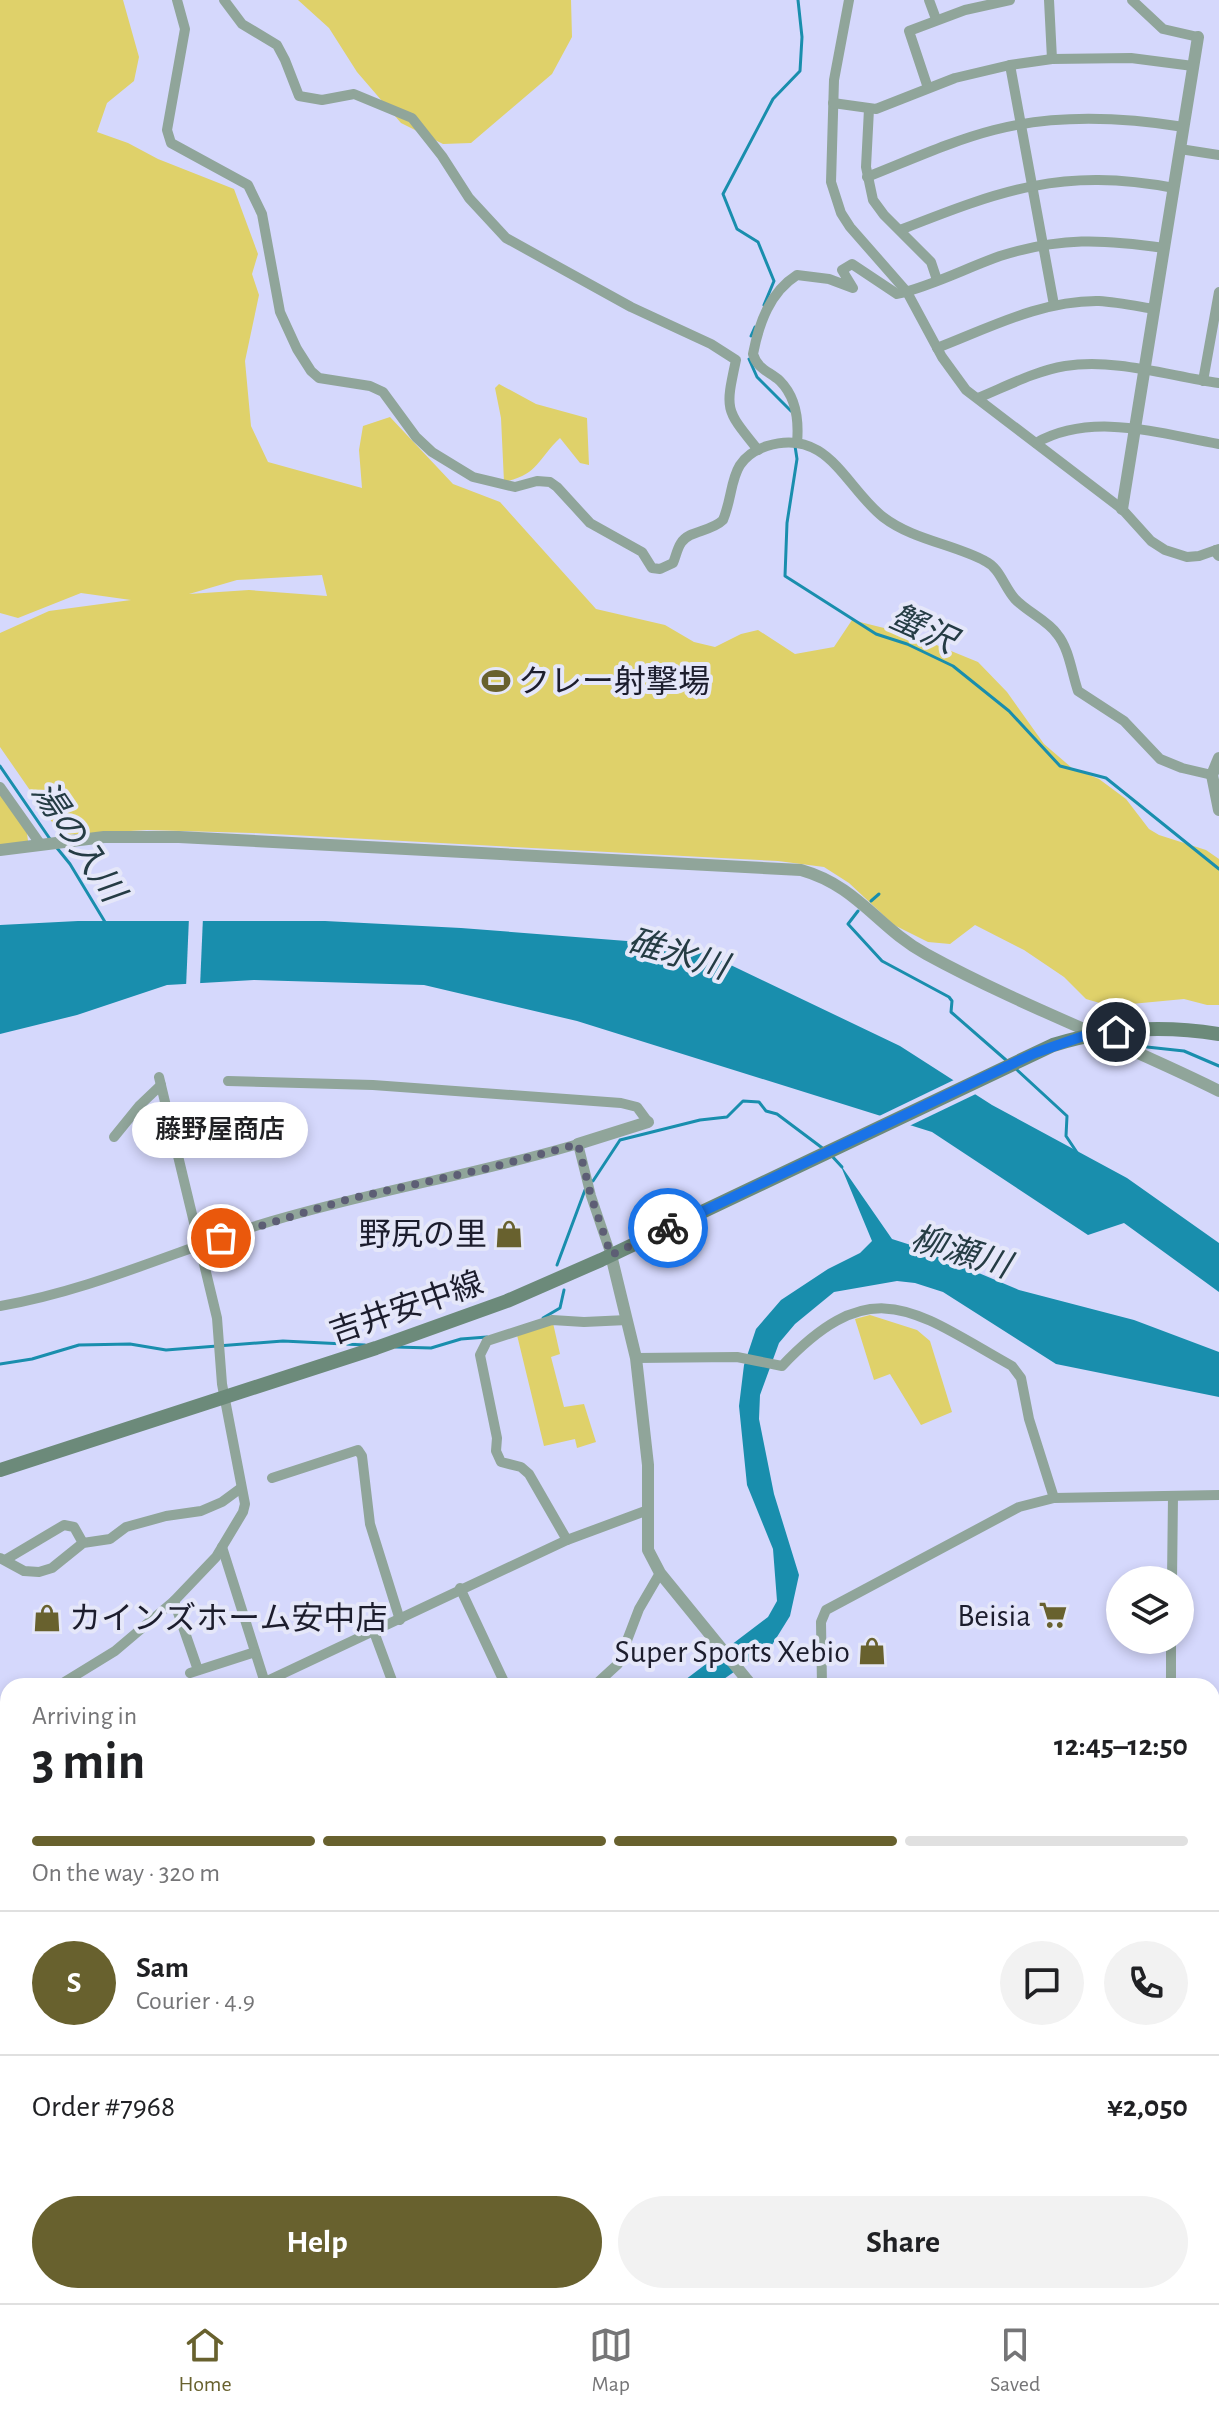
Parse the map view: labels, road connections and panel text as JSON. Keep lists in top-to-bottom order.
{
  "streets": {
    "main road": ["吉井安中線"]
  },
  "water": [
    "蟹沢",
    "湯の入川",
    "碓氷川",
    "柳瀬川"
  ],
  "places": {
    "sports": ["クレー射撃場"],
    "shop": ["野尻の里", "カインズホーム安中店", "Super Sports Xebio"],
    "other": ["藤野屋商店"],
    "supermarket": ["Beisia"]
  },
  "page": {
    "bubble": "藤野屋商店",
    "heading": ["3 min", "Arriving in", "12:45–12:50"],
    "panel": [
      "Sam",
      "Courier · 4.9",
      "Order #7968",
      "¥2,050"
    ],
    "bar": "On the way · 320 m",
    "round": "S",
    "buttons": ["Help", "Share"],
    "tabs": ["Home", "Map", "Saved"]
  }
}
